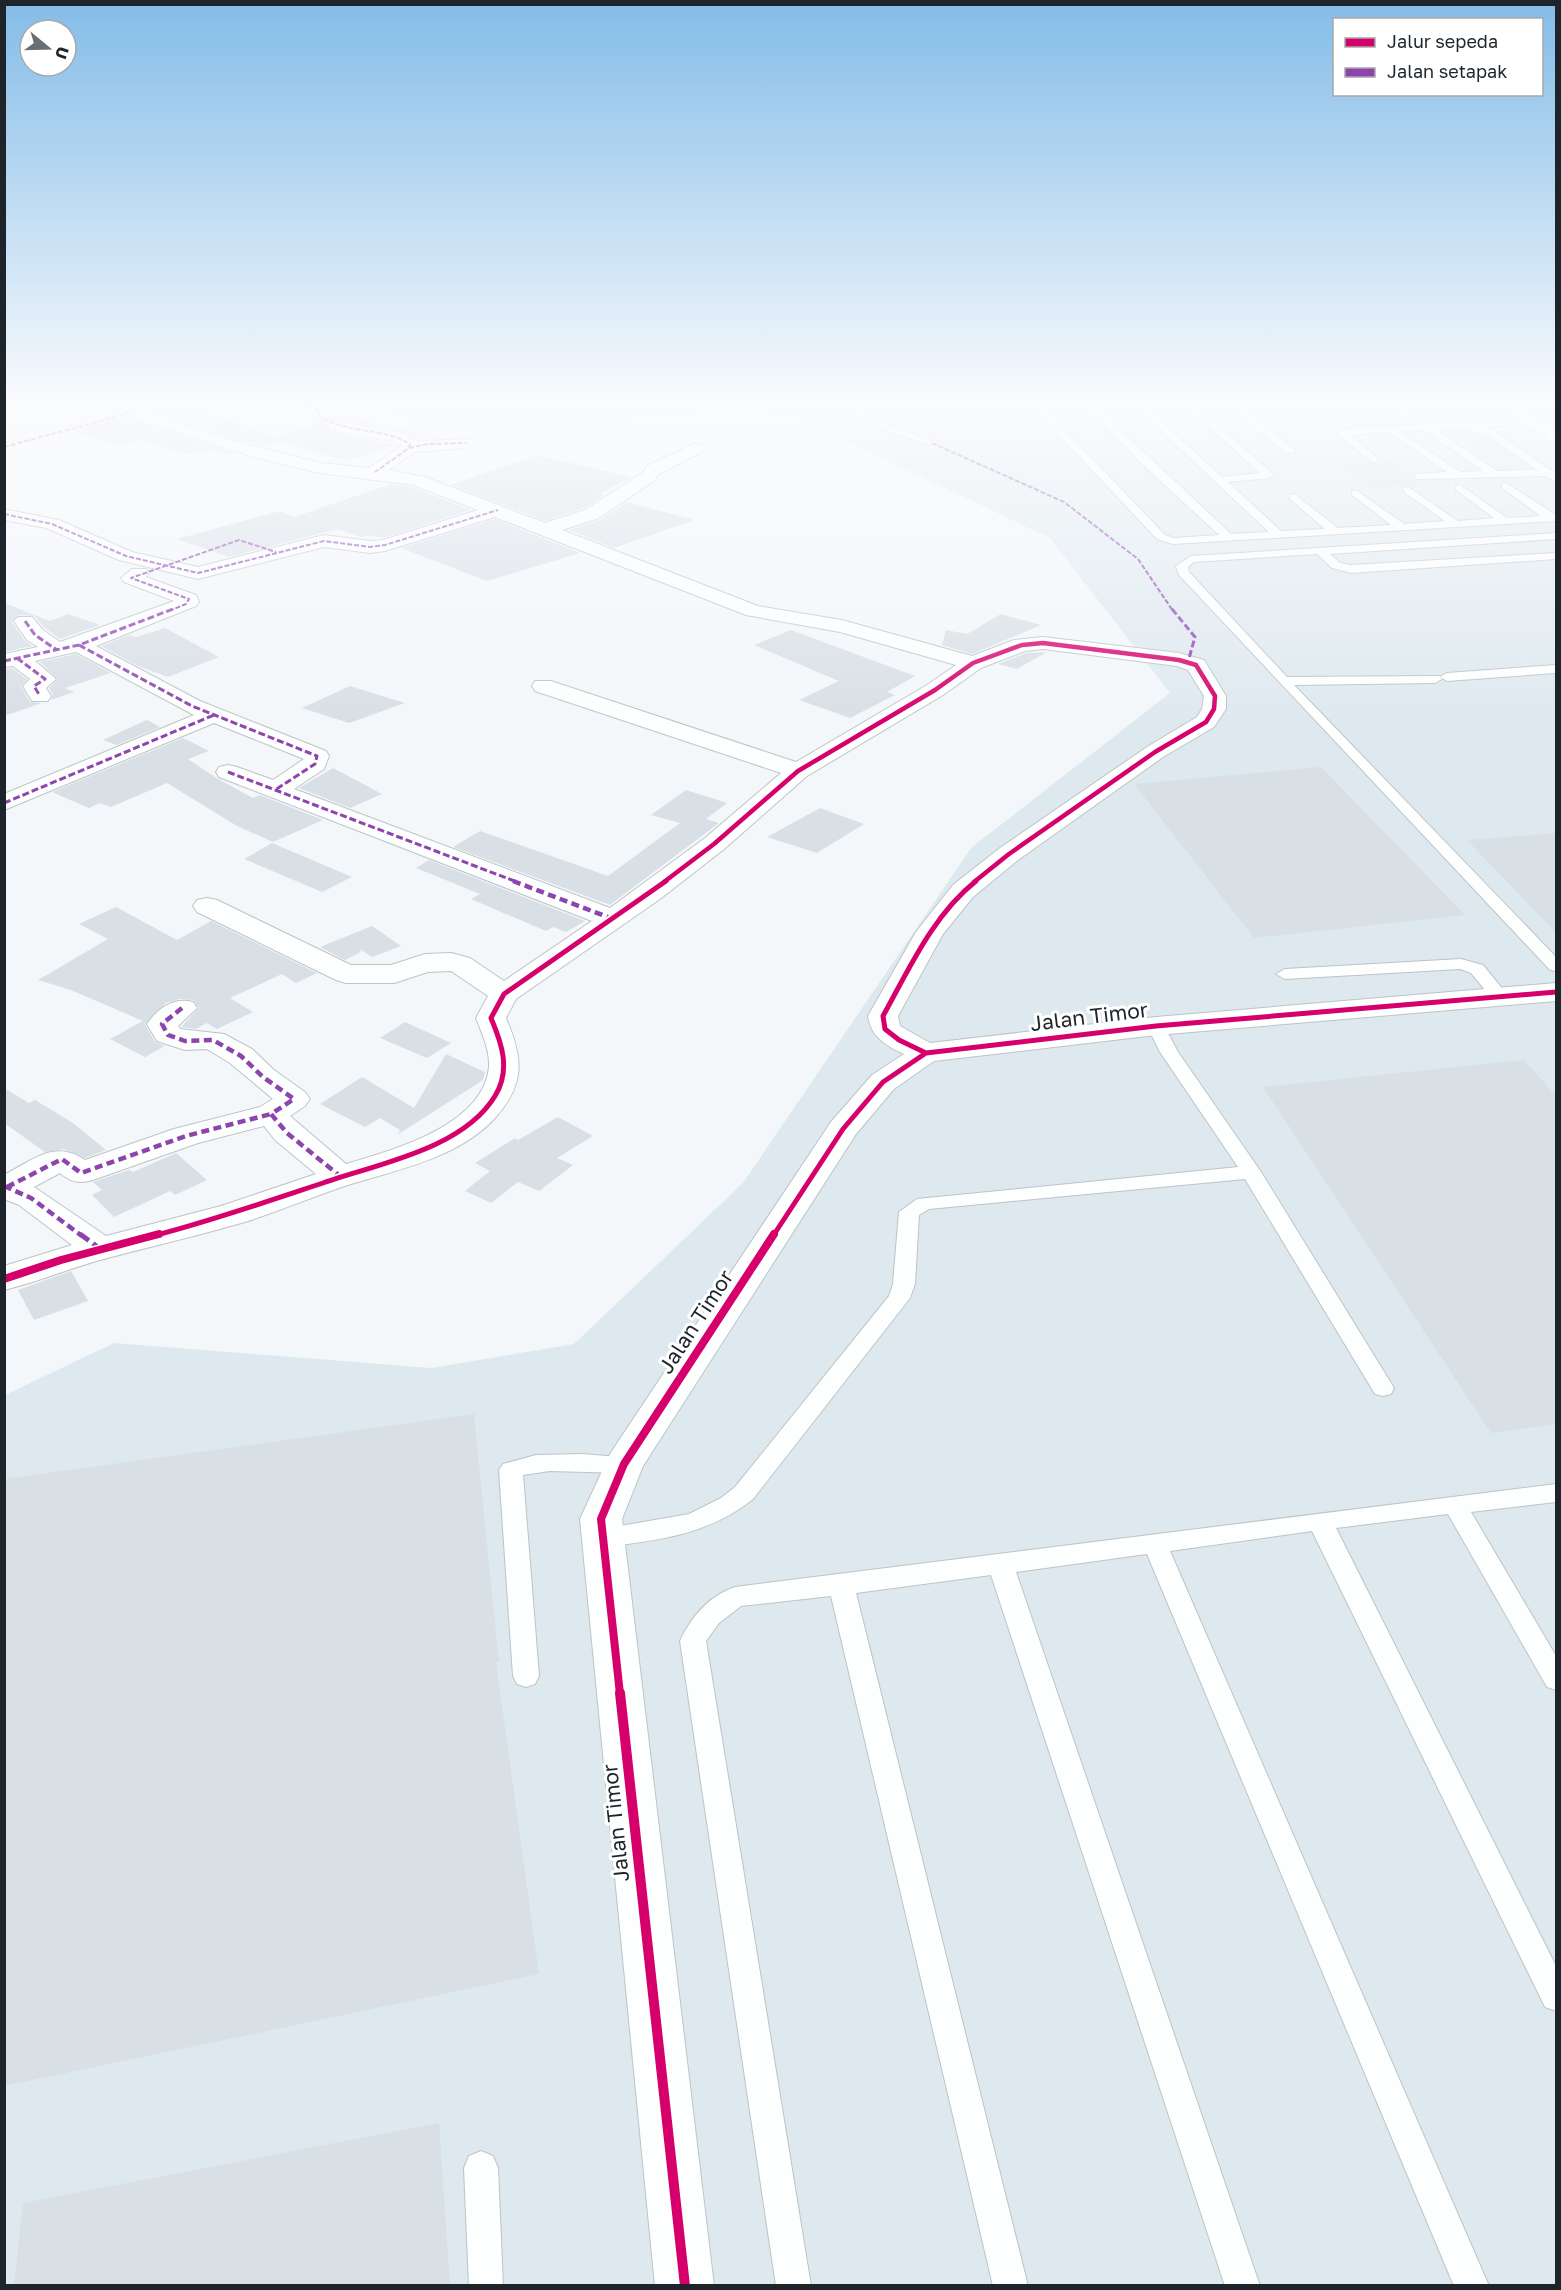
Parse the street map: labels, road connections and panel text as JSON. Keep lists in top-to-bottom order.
{
  "streets": {
    "street": ["Jalan Timor"]
  },
  "legend": ["Jalur sepeda", "Jalan setapak"],
  "north": "right"
}
